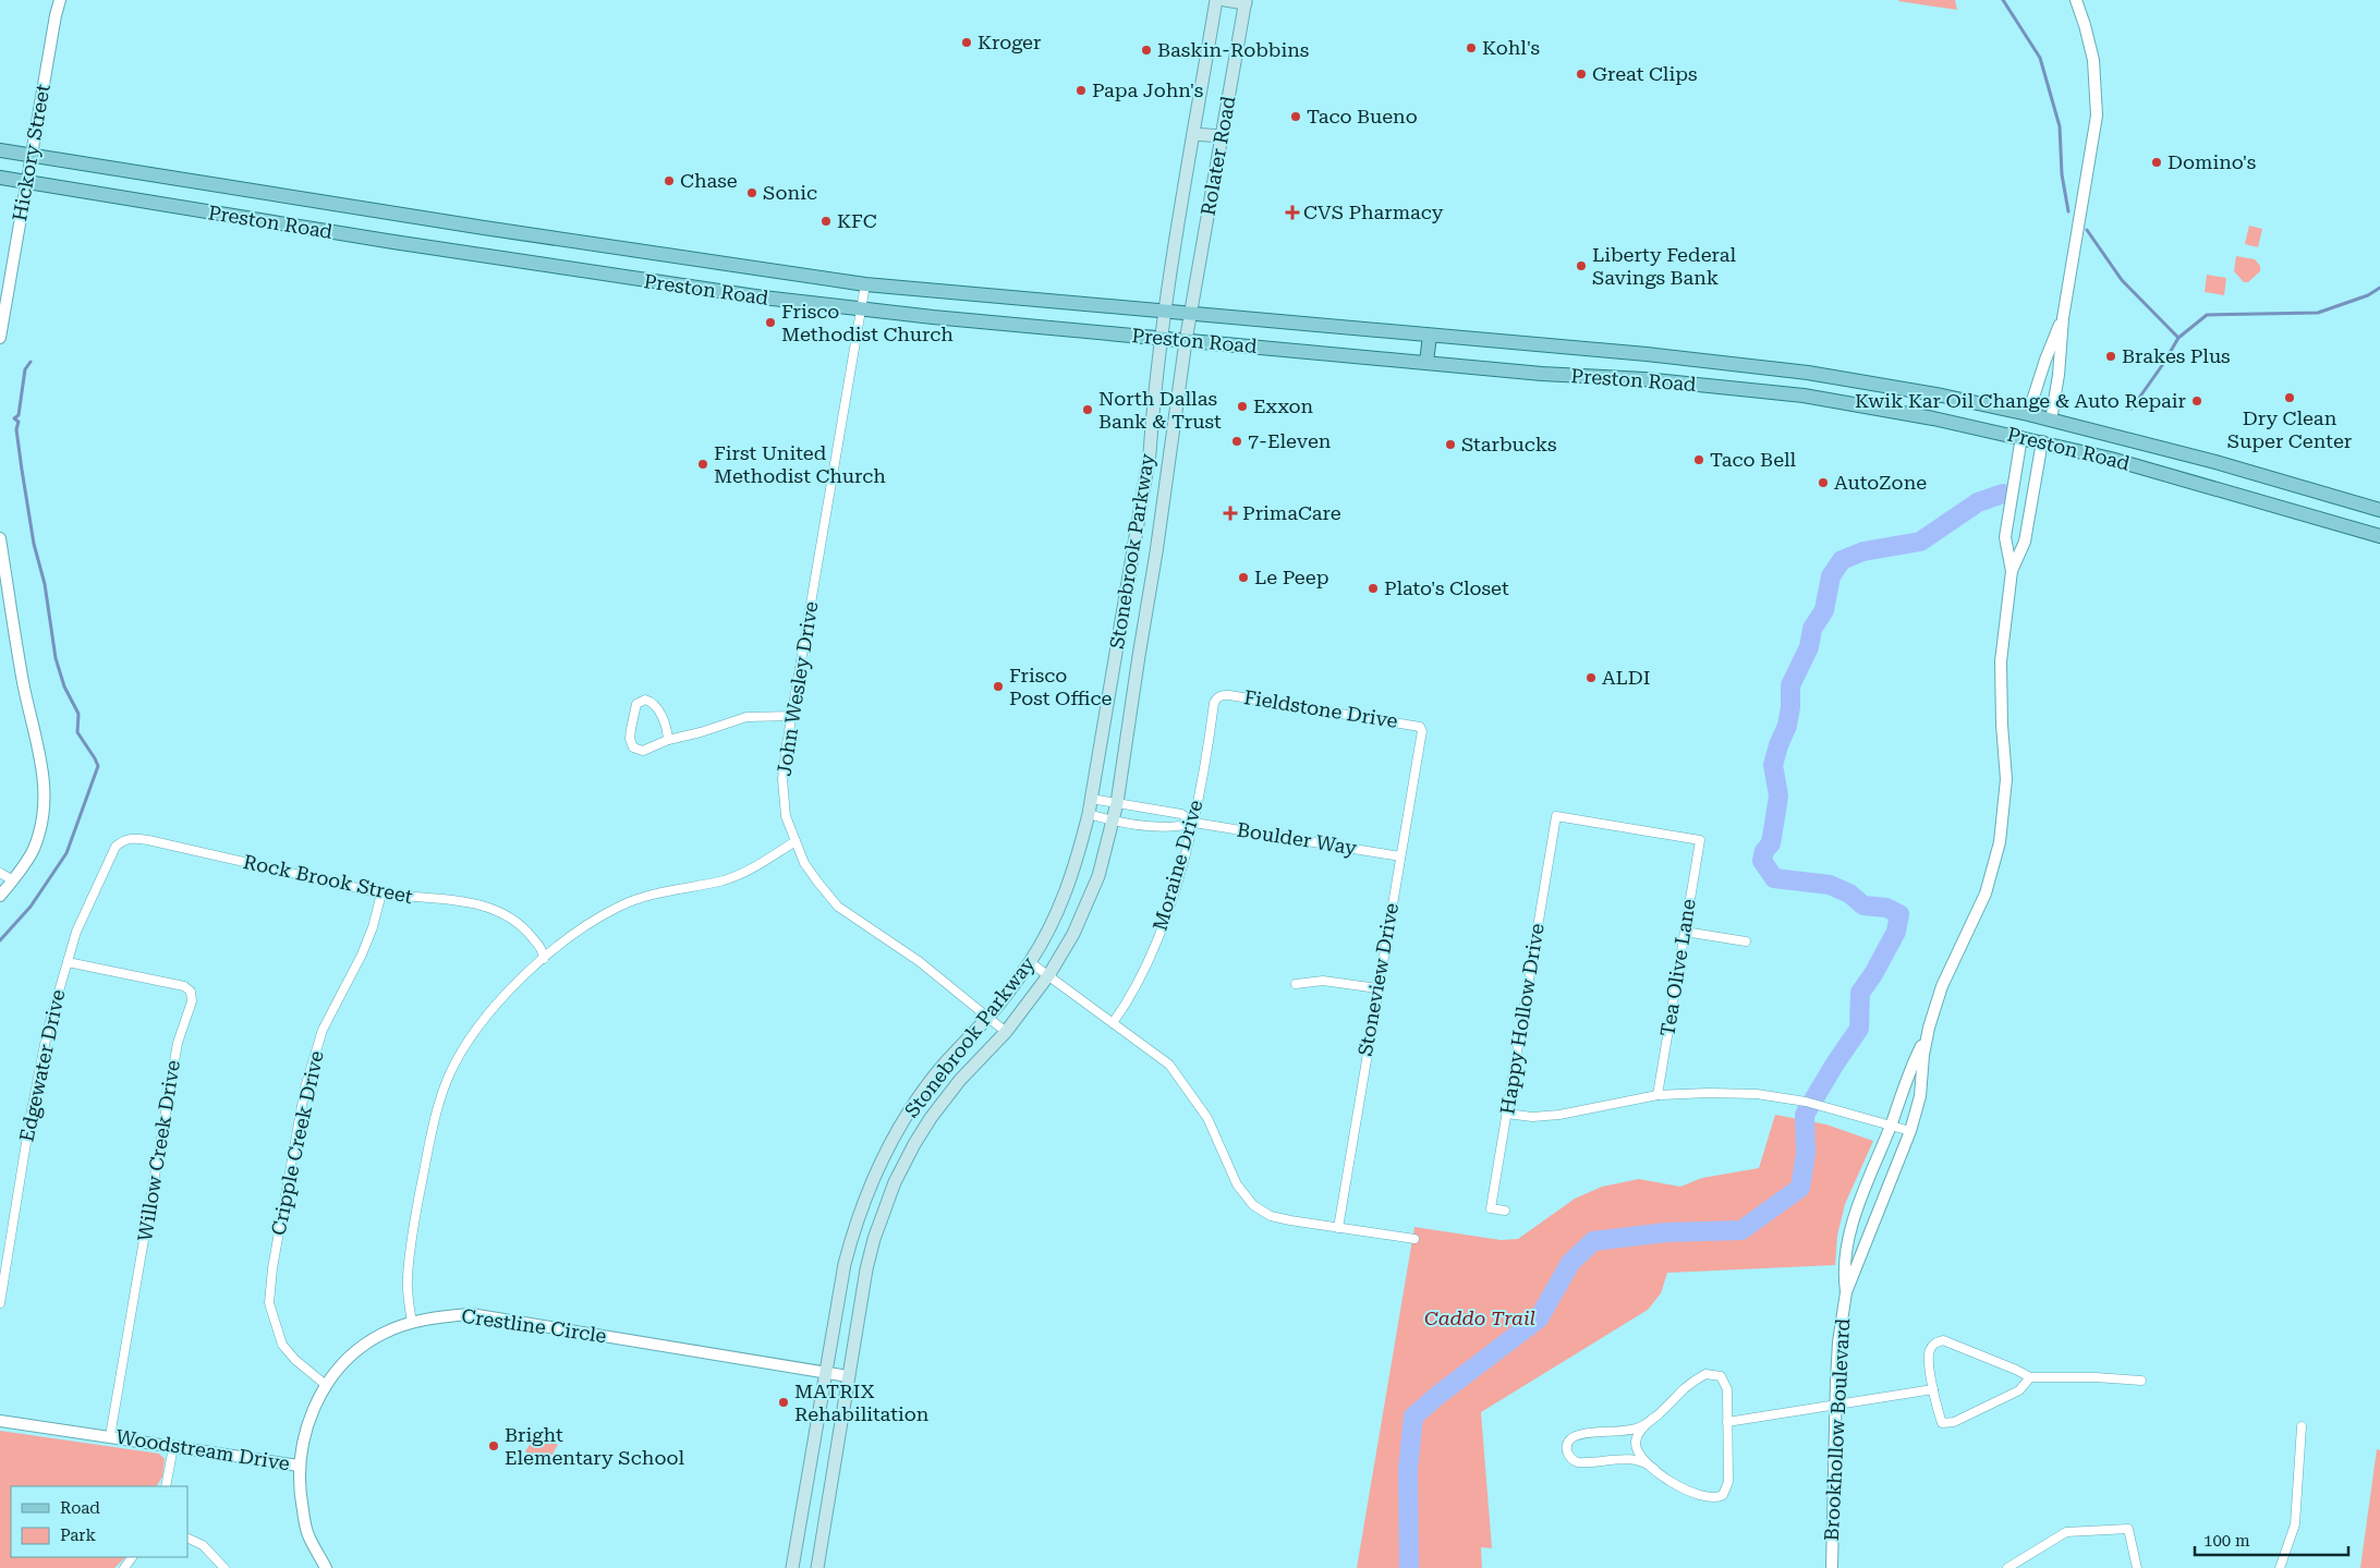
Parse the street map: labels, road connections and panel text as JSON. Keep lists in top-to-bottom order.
{
  "streets": {
    "main road": ["Rolater Road", "Preston Road", "Stonebrook Parkway"],
    "street": [
      "Hickory Street",
      "John Wesley Drive",
      "Fieldstone Drive",
      "Boulder Way",
      "Moraine Drive",
      "Rock Brook Street",
      "Tea Olive Lane",
      "Stoneview Drive",
      "Happy Hollow Drive",
      "Edgewater Drive",
      "Cripple Creek Drive",
      "Willow Creek Drive",
      "Crestline Circle",
      "Brookhollow Boulevard",
      "Woodstream Drive"
    ]
  },
  "crossings": [
    ["Hickory Street", "Preston Road"],
    ["Rolater Road", "Preston Road"],
    ["Rolater Road", "Stonebrook Parkway"],
    ["Preston Road", "Stonebrook Parkway"],
    ["Preston Road", "John Wesley Drive"],
    ["Preston Road", "Brookhollow Boulevard"],
    ["Stonebrook Parkway", "John Wesley Drive"],
    ["Stonebrook Parkway", "Boulder Way"],
    ["Stonebrook Parkway", "Crestline Circle"],
    ["Fieldstone Drive", "Moraine Drive"],
    ["Fieldstone Drive", "Stoneview Drive"],
    ["Boulder Way", "Moraine Drive"],
    ["Boulder Way", "Stoneview Drive"],
    ["Rock Brook Street", "Edgewater Drive"],
    ["Rock Brook Street", "Cripple Creek Drive"],
    ["Tea Olive Lane", "Happy Hollow Drive"],
    ["Edgewater Drive", "Willow Creek Drive"],
    ["Cripple Creek Drive", "Crestline Circle"],
    ["Willow Creek Drive", "Woodstream Drive"],
    ["Crestline Circle", "Woodstream Drive"]
  ],
  "parks": ["Caddo Trail"],
  "places": {
    "other": [
      "Kroger",
      "Kohl's",
      "Baskin-Robbins",
      "Great Clips",
      "Papa John's",
      "Taco Bueno",
      "Domino's",
      "Chase",
      "Sonic",
      "KFC",
      "Liberty Federal Savings Bank",
      "Frisco Methodist Church",
      "Brakes Plus",
      "Dry Clean Super Center",
      "Kwik Kar Oil Change & Auto Repair",
      "Exxon",
      "North Dallas Bank & Trust",
      "7-Eleven",
      "Starbucks",
      "Taco Bell",
      "First United Methodist Church",
      "AutoZone",
      "Le Peep",
      "Plato's Closet",
      "ALDI",
      "Frisco Post Office",
      "MATRIX Rehabilitation",
      "Bright Elementary School"
    ],
    "health": ["CVS Pharmacy", "PrimaCare"]
  },
  "legend": ["Road", "Park"],
  "scale_bar": "100 m"
}
